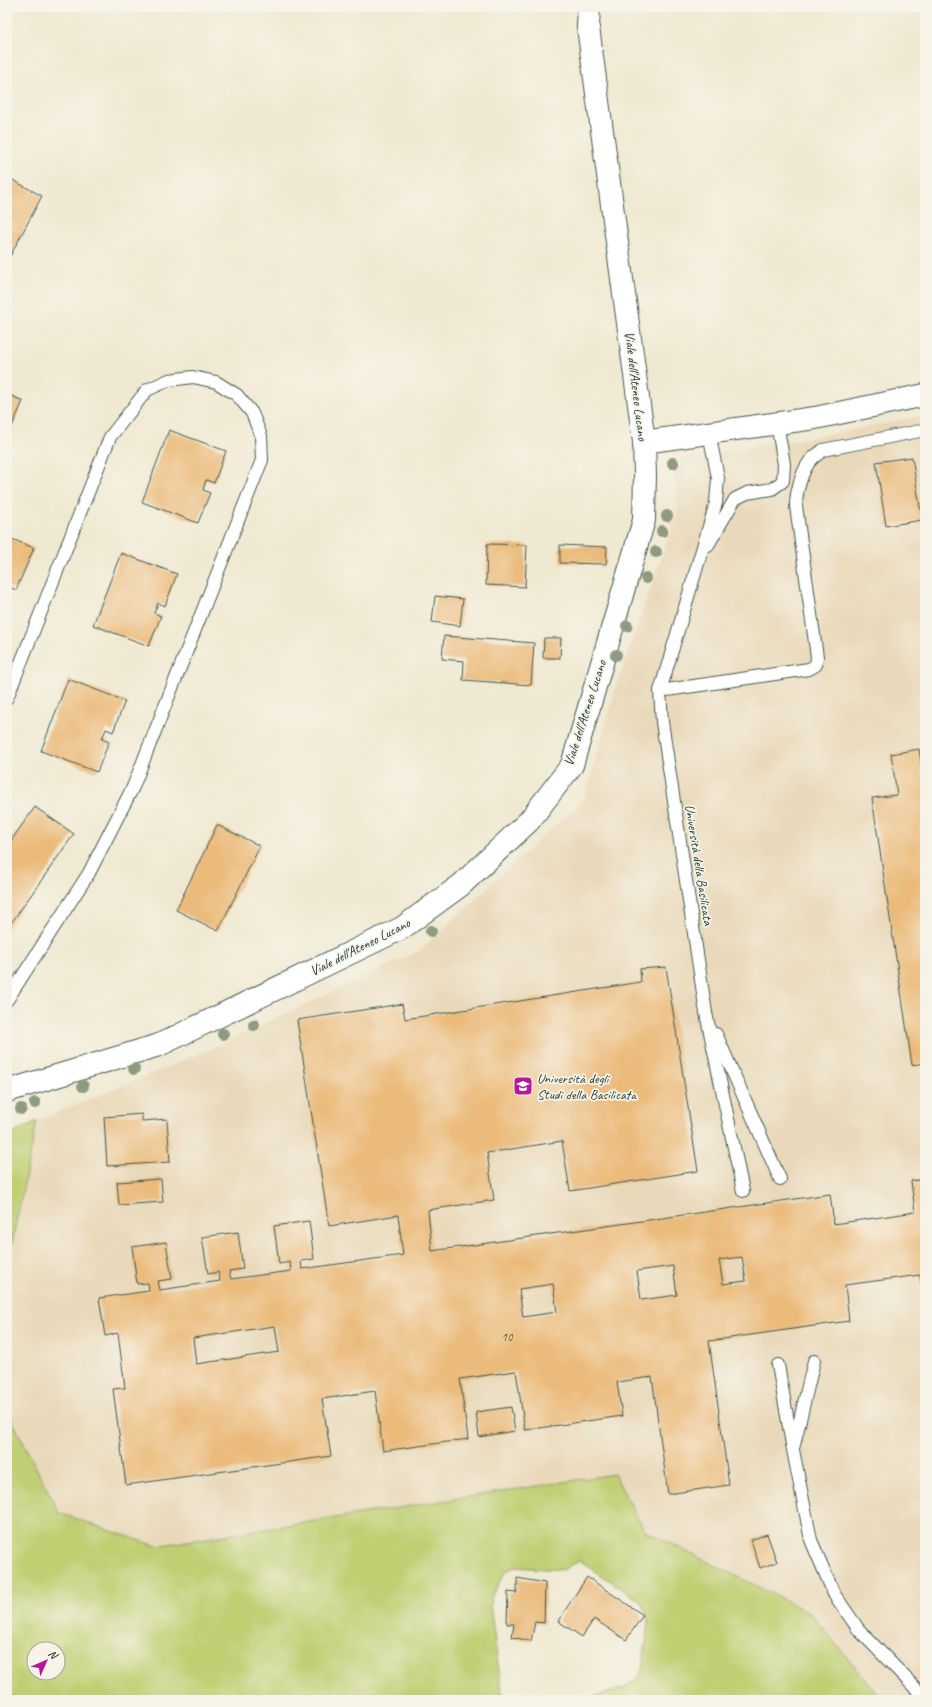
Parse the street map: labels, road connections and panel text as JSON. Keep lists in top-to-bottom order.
{
  "streets": {
    "street": ["Viale dell'Ateneo Lucano"],
    "lane": ["Università della Basilicata"]
  },
  "places": {
    "school or university": ["Università degli Studi della Basilicata"]
  },
  "house_numbers": ["10"],
  "north": "top right"
}
